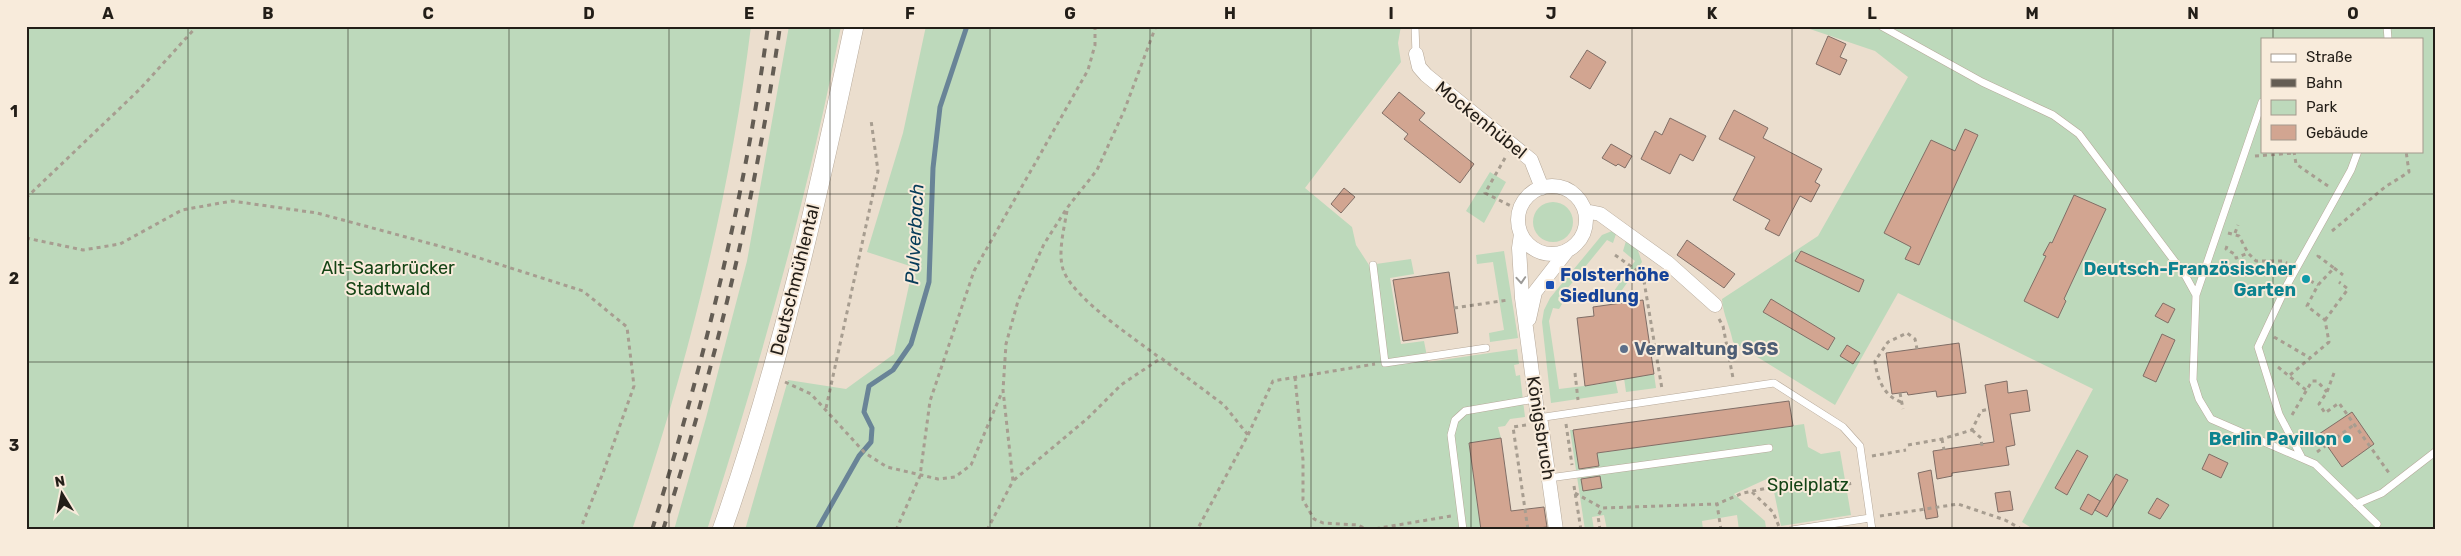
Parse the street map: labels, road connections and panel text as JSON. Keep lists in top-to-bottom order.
{
  "streets": {
    "main road": ["Deutschmühlental"],
    "street": ["Mockenhübel", "Königsbruch"]
  },
  "crossings": [
    ["Mockenhübel", "Königsbruch"]
  ],
  "water": ["Pulverbach"],
  "parks": ["Alt-Saarbrücker Stadtwald", "Spielplatz"],
  "places": {
    "other": ["Deutsch-Französischer Garten", "Verwaltung SGS", "Berlin Pavillon"],
    "transit": ["Folsterhöhe Siedlung"]
  },
  "legend": [
    "Straße",
    "Bahn",
    "Park",
    "Gebäude"
  ],
  "north": "top",
  "grid": {
    "columns": [
      "A",
      "B",
      "C",
      "D",
      "E",
      "F",
      "G",
      "H",
      "I",
      "J",
      "K",
      "L",
      "M",
      "N",
      "O"
    ],
    "rows": ["1", "2", "3"]
  }
}
